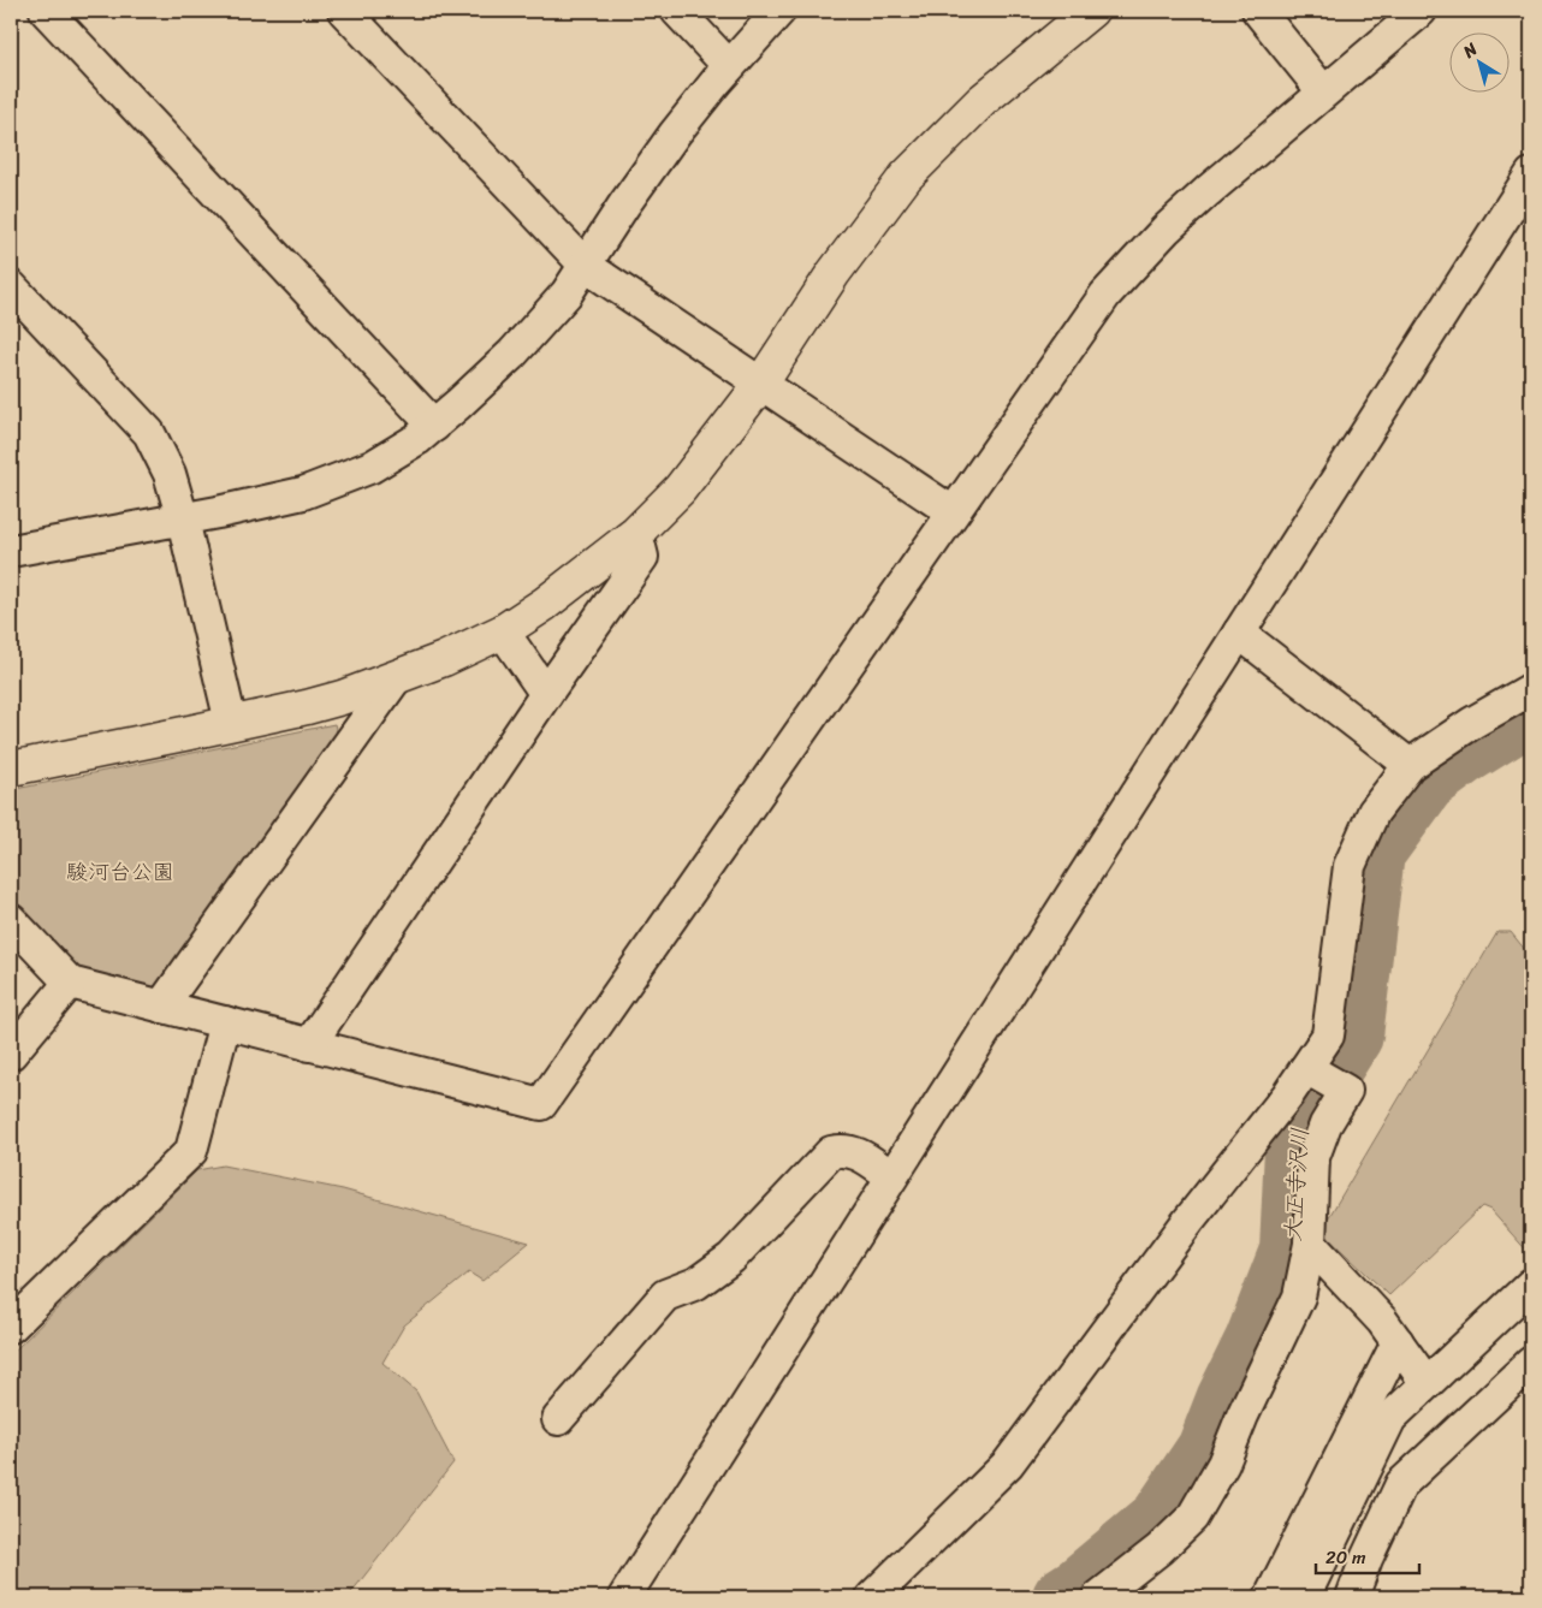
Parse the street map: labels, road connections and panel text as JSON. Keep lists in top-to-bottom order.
{
  "water": ["大正寺沢川"],
  "parks": ["駿河台公園"],
  "scale_bar": "20 m",
  "north": "top left"
}
